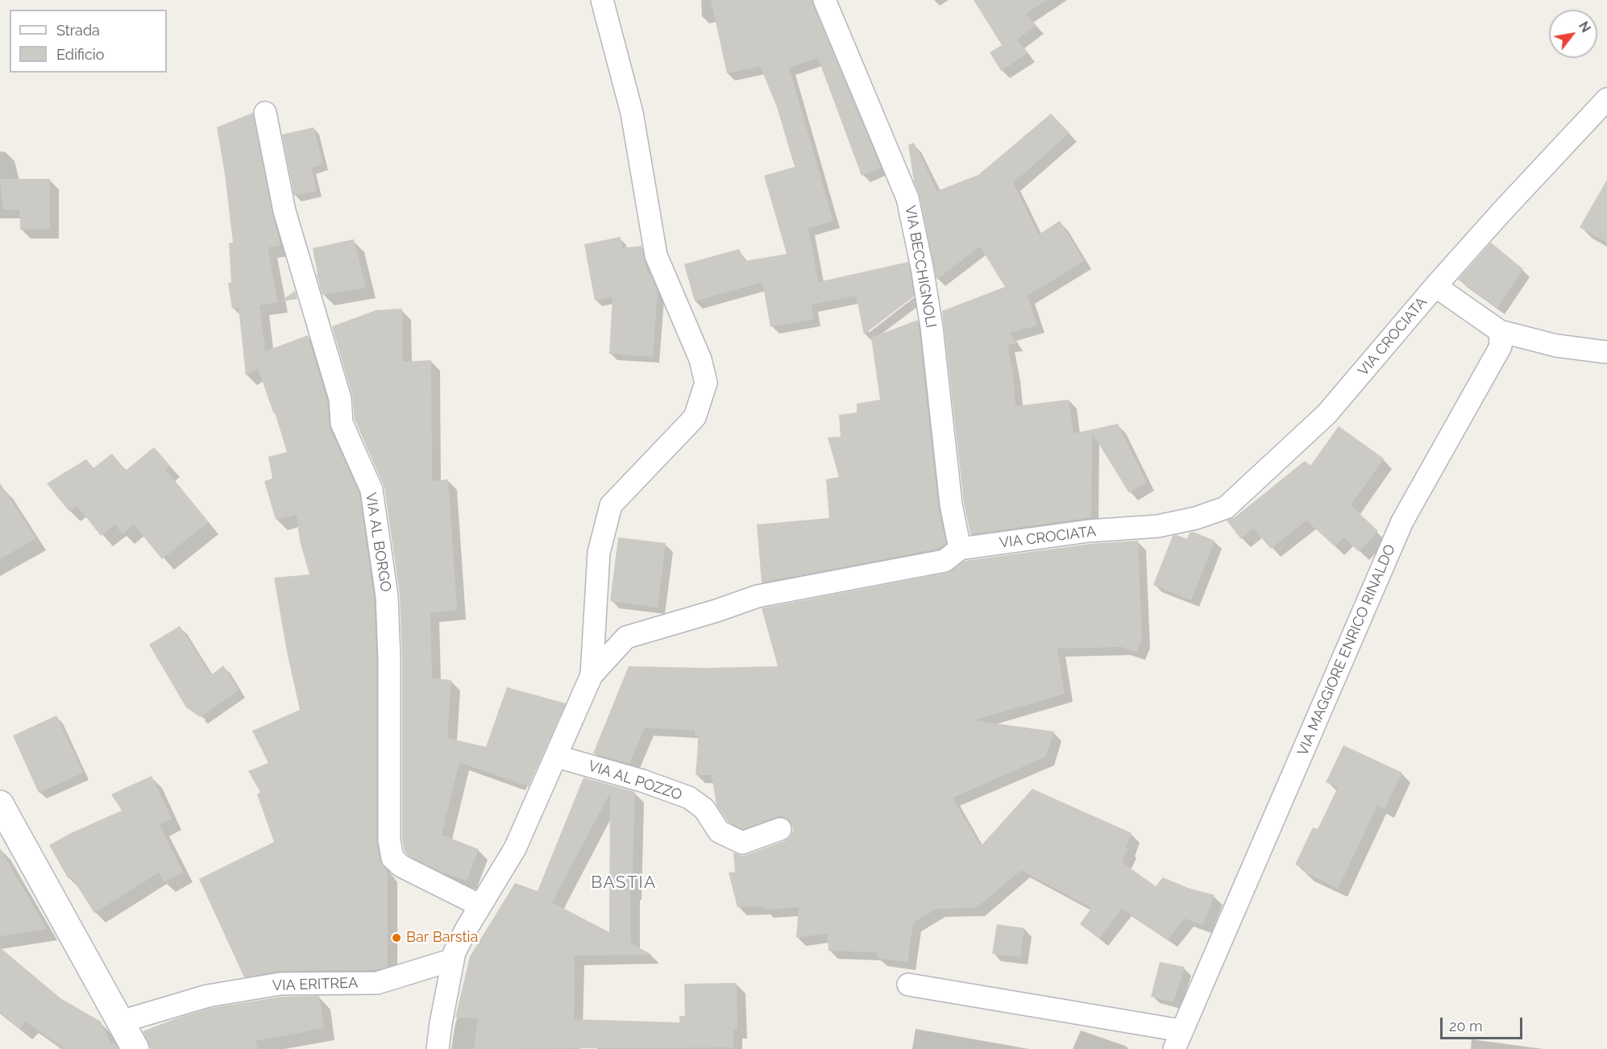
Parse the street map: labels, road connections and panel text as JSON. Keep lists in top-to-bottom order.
{
  "streets": {
    "street": [
      "VIA BECCHIGNOLI",
      "VIA CROCIATA",
      "VIA AL BORGO",
      "VIA MAGGIORE ENRICO RINALDO",
      "VIA AL POZZO",
      "VIA ERITREA"
    ]
  },
  "crossings": [
    ["VIA BECCHIGNOLI", "VIA CROCIATA"]
  ],
  "districts": ["BASTIA"],
  "places": ["Bar Barstia"],
  "legend": ["Strada", "Edificio"],
  "scale_bar": "20 m",
  "north": "top right"
}
